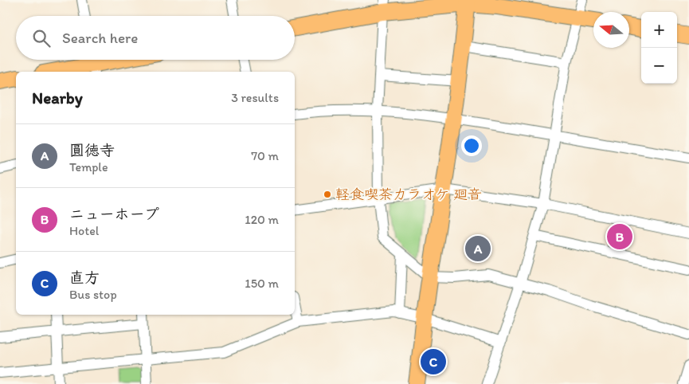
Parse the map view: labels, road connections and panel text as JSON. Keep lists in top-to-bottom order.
{
  "places": ["軽食喫茶カラオケ 廻音"],
  "north": "left",
  "page": {
    "map_buttons": ["+", "−"],
    "search": "Search here",
    "heading": ["Nearby", "3 results"],
    "list": [
      {
        "mark": "A",
        "name": "圓徳寺",
        "note": "Temple",
        "value": "70 m"
      },
      {
        "mark": "B",
        "name": "ニューホープ",
        "note": "Hotel",
        "value": "120 m"
      },
      {
        "mark": "C",
        "name": "直方",
        "note": "Bus stop",
        "value": "150 m"
      }
    ],
    "pins": ["B", "A", "C"]
  }
}
